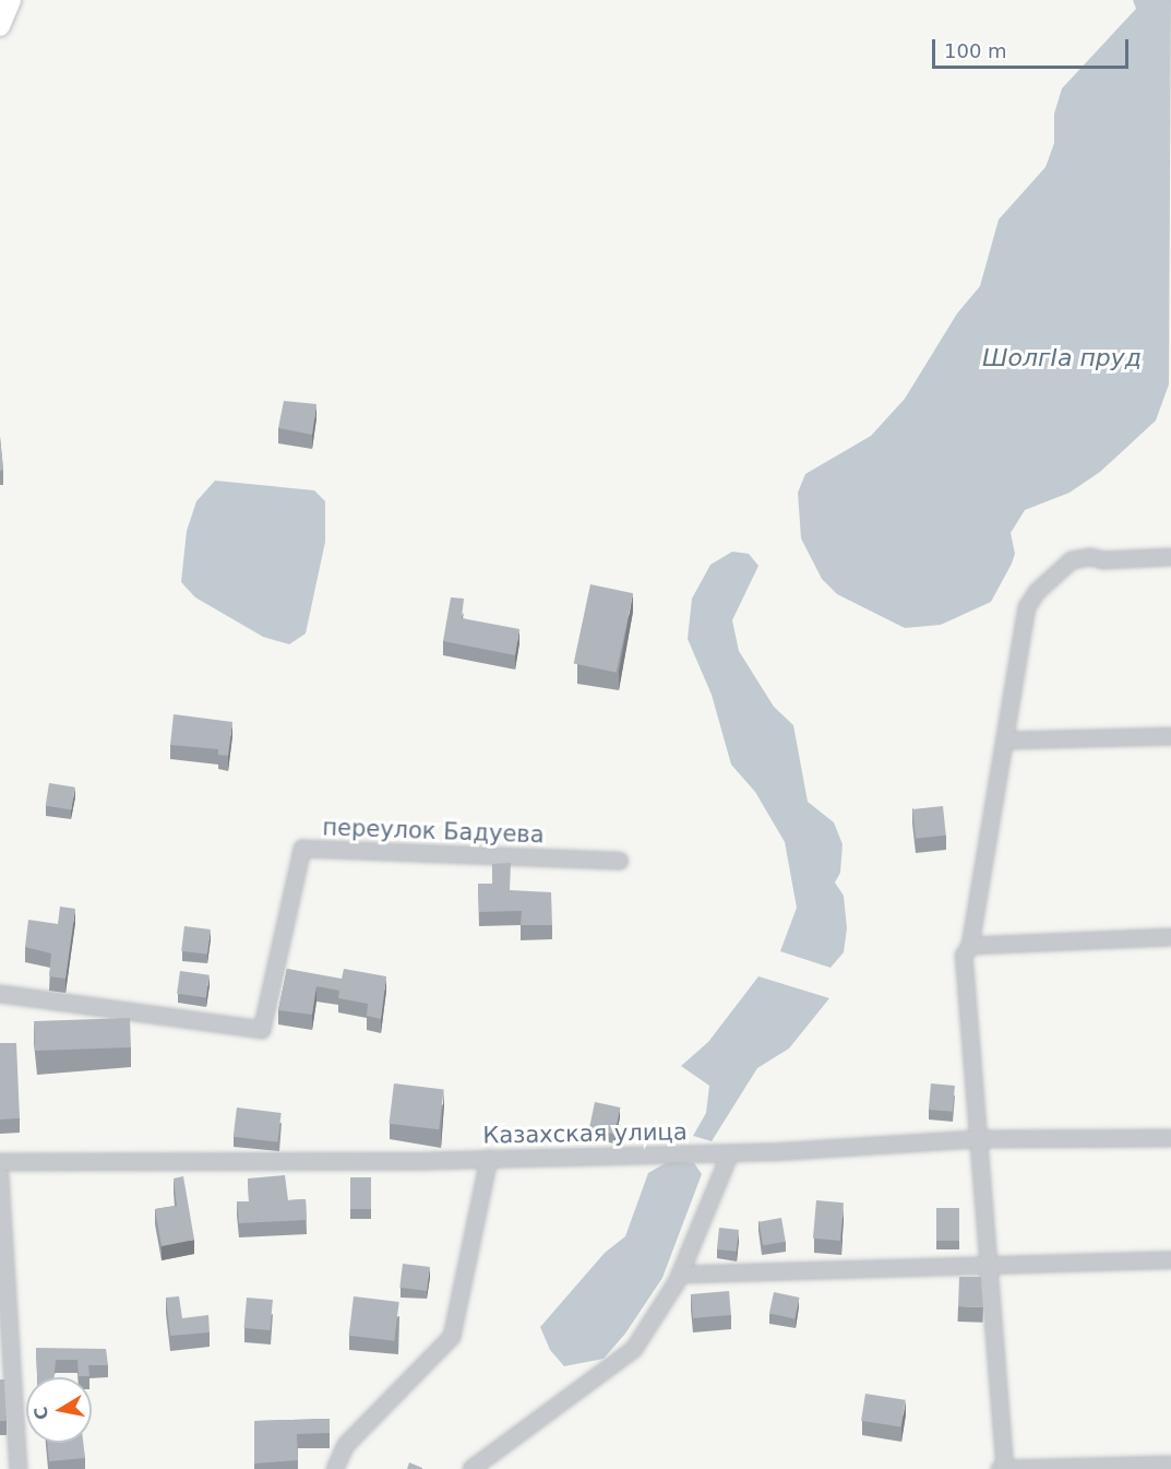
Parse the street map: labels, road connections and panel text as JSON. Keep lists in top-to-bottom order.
{
  "streets": {
    "street": ["переулок Бадуева", "Казахская улица"]
  },
  "water": ["ШолгIа пруд"],
  "scale_bar": "100 m",
  "north": "left"
}
